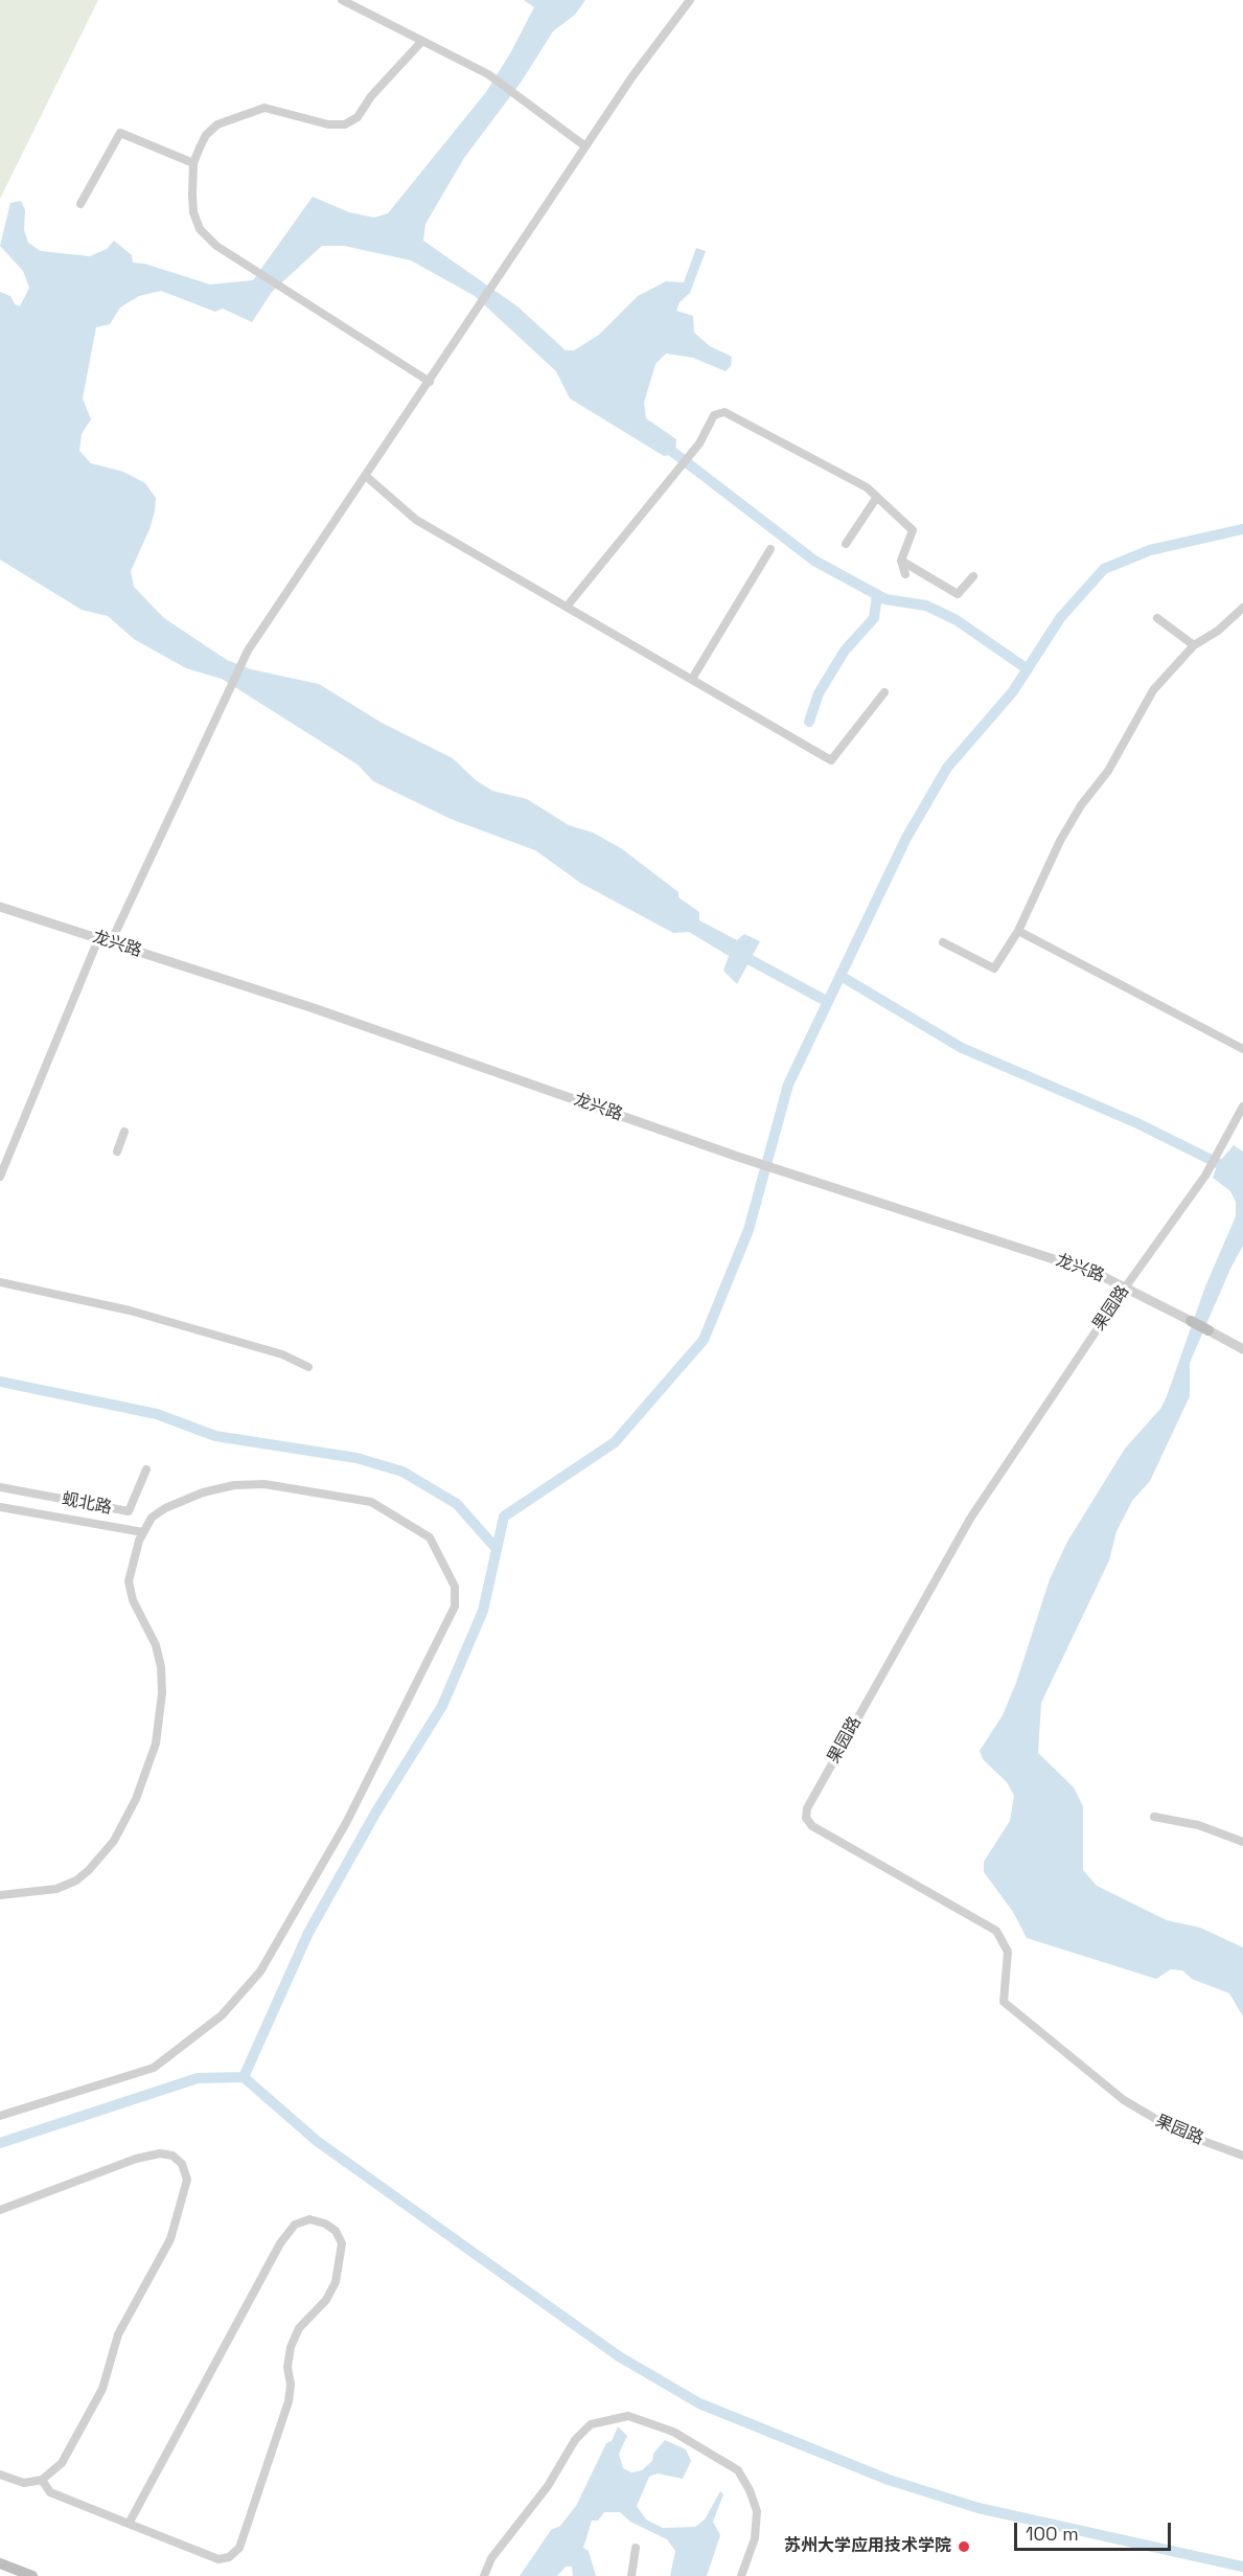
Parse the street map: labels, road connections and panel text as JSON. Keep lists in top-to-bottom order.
{
  "streets": {
    "street": ["龙兴路", "果园路", "蚬北路"]
  },
  "crossings": [
    ["龙兴路", "果园路"]
  ],
  "places": ["苏州大学应用技术学院"],
  "scale_bar": "100 m"
}
